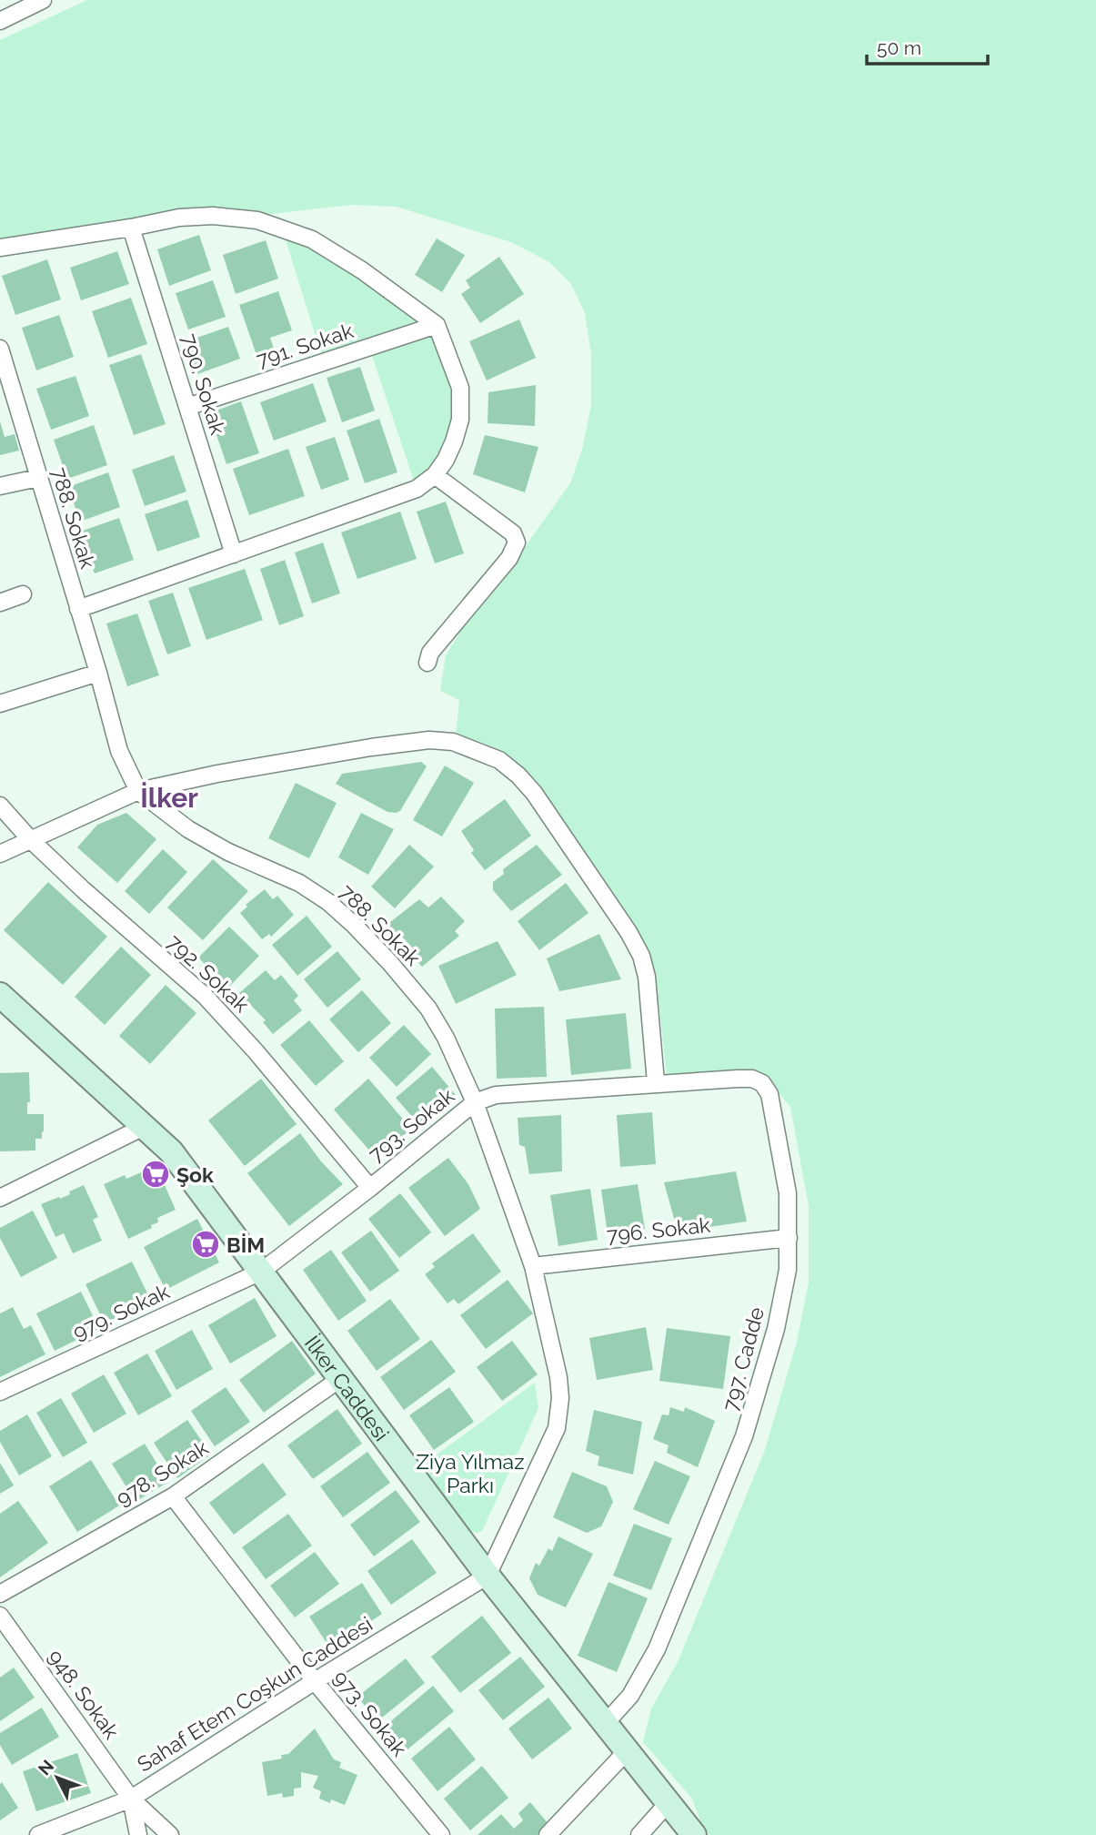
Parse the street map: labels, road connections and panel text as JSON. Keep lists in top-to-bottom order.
{
  "streets": {
    "main road": ["İlker Caddesi"],
    "street": [
      "791. Sokak",
      "790. Sokak",
      "788. Sokak",
      "792. Sokak",
      "793. Sokak",
      "796. Sokak",
      "979. Sokak",
      "797. Cadde",
      "978. Sokak",
      "948. Sokak",
      "Sahaf Etem Coşkun Caddesi",
      "973. Sokak"
    ]
  },
  "crossings": [
    ["791. Sokak", "790. Sokak"],
    ["788. Sokak", "793. Sokak"],
    ["788. Sokak", "796. Sokak"],
    ["788. Sokak", "İlker Caddesi"],
    ["788. Sokak", "Sahaf Etem Coşkun Caddesi"],
    ["792. Sokak", "793. Sokak"],
    ["793. Sokak", "979. Sokak"],
    ["793. Sokak", "797. Cadde"],
    ["793. Sokak", "İlker Caddesi"],
    ["796. Sokak", "797. Cadde"],
    ["979. Sokak", "İlker Caddesi"],
    ["797. Cadde", "İlker Caddesi"],
    ["İlker Caddesi", "978. Sokak"],
    ["İlker Caddesi", "Sahaf Etem Coşkun Caddesi"],
    ["978. Sokak", "973. Sokak"],
    ["948. Sokak", "Sahaf Etem Coşkun Caddesi"],
    ["Sahaf Etem Coşkun Caddesi", "973. Sokak"]
  ],
  "districts": ["İlker"],
  "parks": ["Ziya Yılmaz Parkı"],
  "places": {
    "supermarket": ["Şok", "BİM"]
  },
  "scale_bar": "50 m",
  "north": "top left"
}
